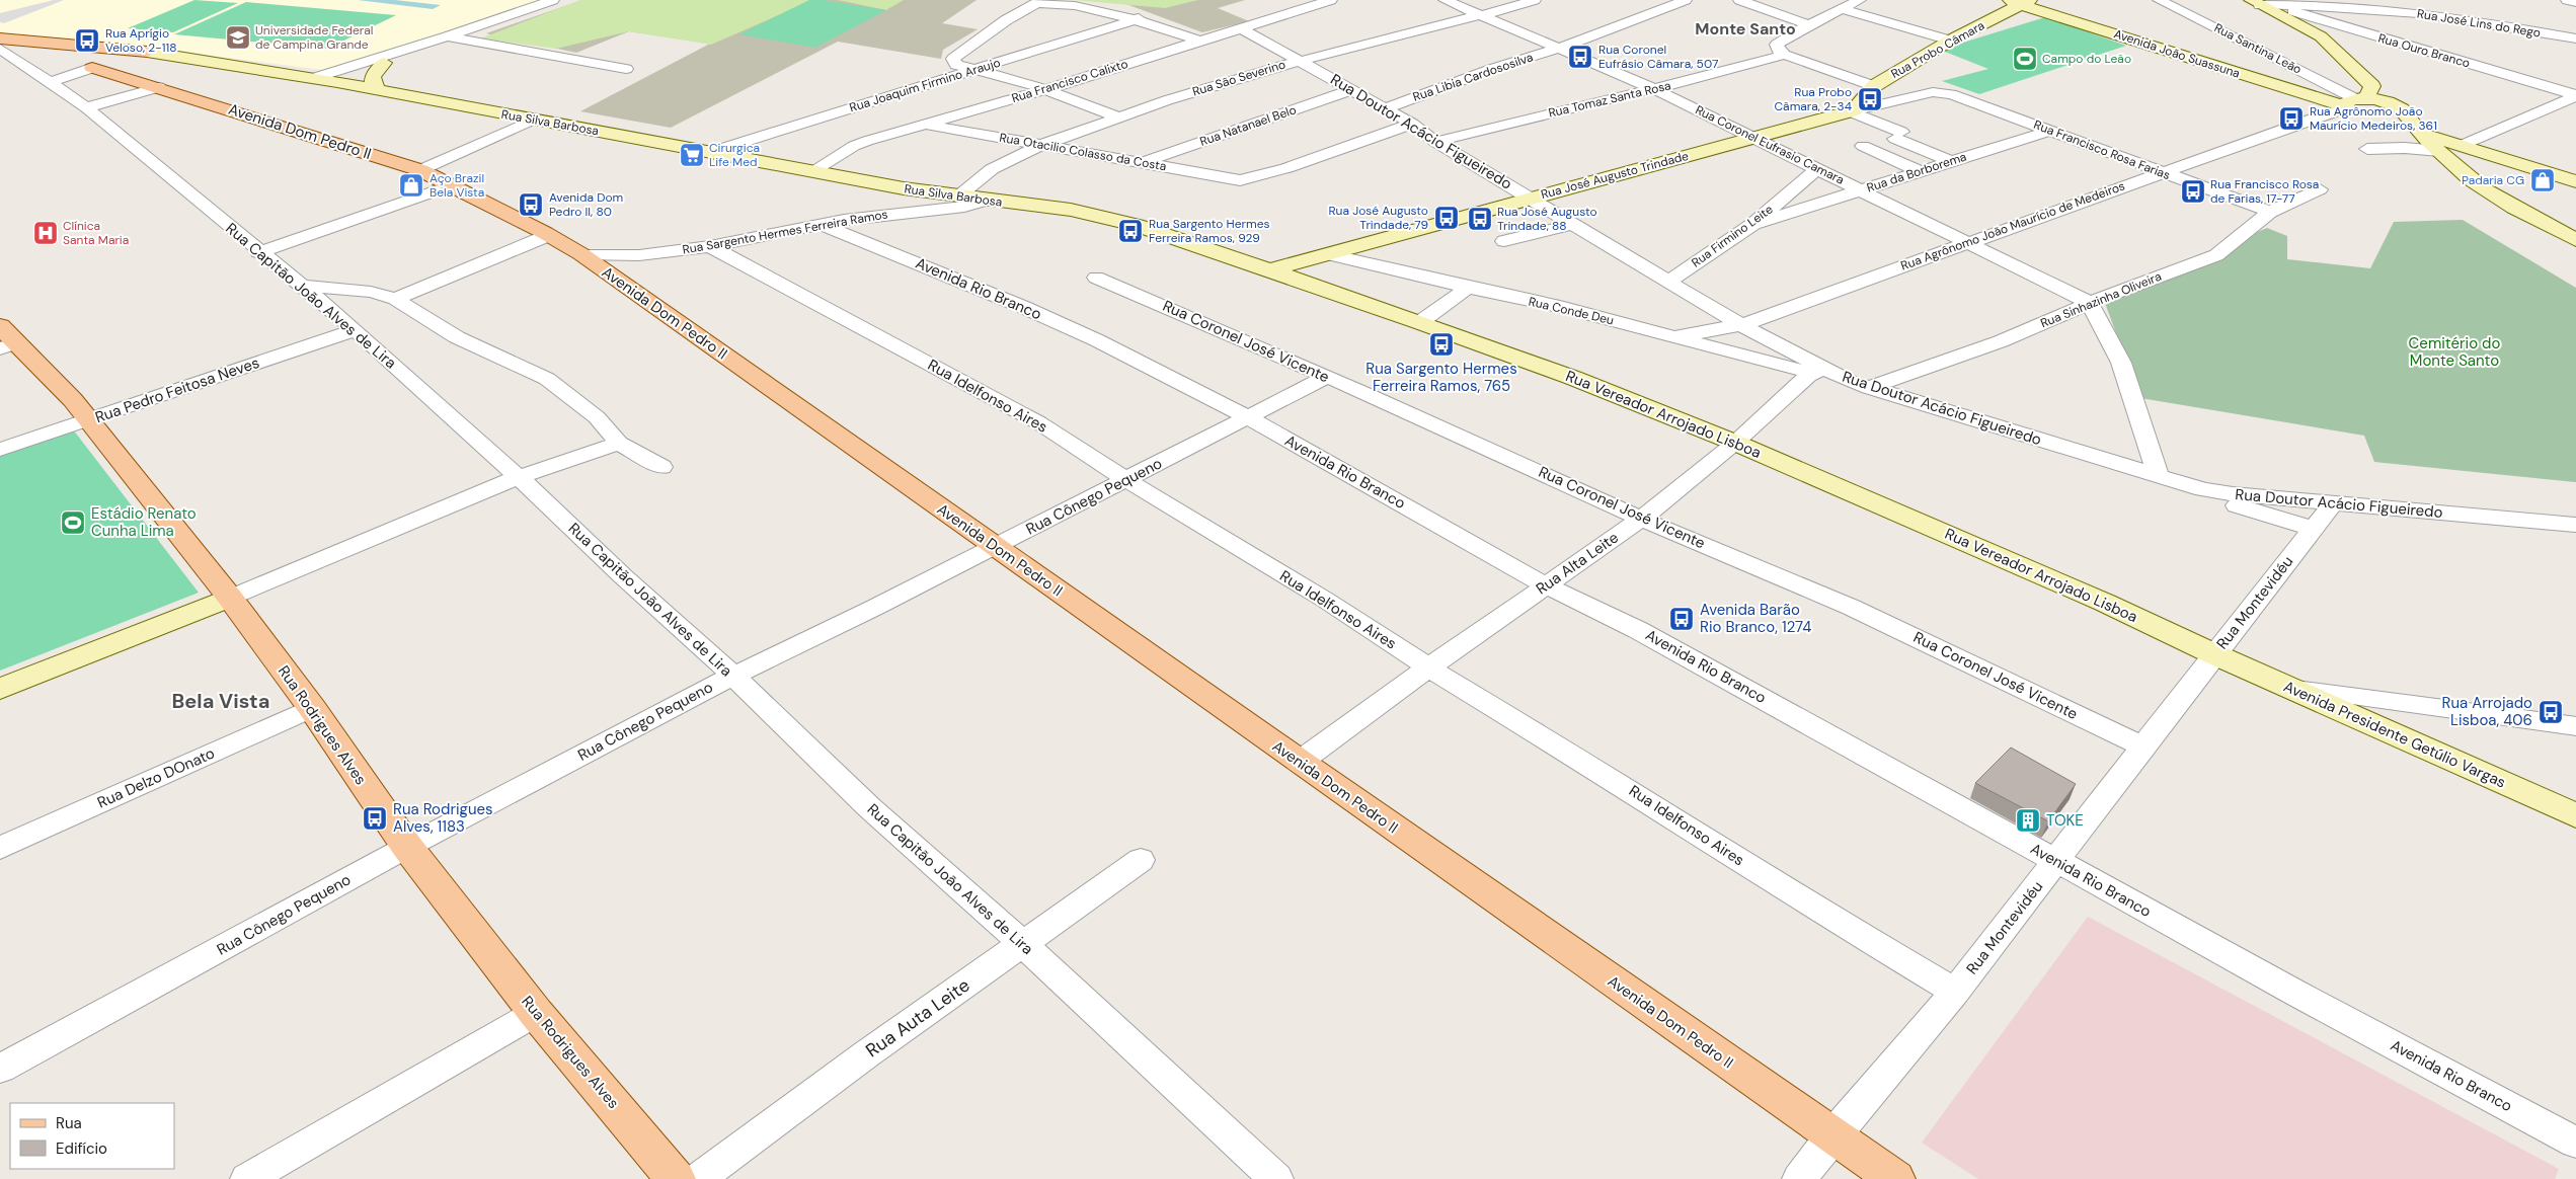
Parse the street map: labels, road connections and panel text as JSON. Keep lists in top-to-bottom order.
{
  "streets": {
    "main road": [
      "Rua Probo Câmara",
      "Avenida João Suassuna",
      "Rua Silva Barbosa",
      "Avenida Dom Pedro II",
      "Rua José Augusto Trindade",
      "Rua Vereador Arrojado Lisboa",
      "Rua Rodrigues Alves",
      "Avenida Presidente Getúlio Vargas"
    ],
    "street": [
      "Rua José Lins do Rego",
      "Rua Santina Leão",
      "Rua Ouro Branco",
      "Rua Libia Cardososilva",
      "Rua São Severino",
      "Rua Francisco Calixto",
      "Rua Joaquim Firmino Araujo",
      "Rua Tomaz Santa Rosa",
      "Rua Natanael Belo",
      "Rua Doutor Acácio Figueiredo",
      "Rua Coronel Eufrasio Camara",
      "Rua Francisco Rosa Farias",
      "Rua Otacilio Colasso da Costa",
      "Rua da Borborema",
      "Rua Agrônomo João Maurício de Medeiros",
      "Rua Sargento Hermes Ferreira Ramos",
      "Rua Firmino Leite",
      "Avenida Rio Branco",
      "Rua Capitão João Alves de Lira",
      "Rua Sinhazinha Oliveira",
      "Rua Conde Deu",
      "Rua Coronel José Vicente",
      "Rua Pedro Feitosa Neves",
      "Rua Idelfonso Aires",
      "Rua Cônego Pequeno",
      "Rua Alta Leite",
      "Rua Montevidéu",
      "Rua Delzo DOnato",
      "Rua Auta Leite"
    ]
  },
  "crossings": [
    ["Rua José Lins do Rego", "Rua Ouro Branco"],
    ["Rua Santina Leão", "Avenida João Suassuna"],
    ["Rua Santina Leão", "Rua Agrônomo João Maurício de Medeiros"],
    ["Rua Probo Câmara", "Avenida João Suassuna"],
    ["Rua Probo Câmara", "Rua José Augusto Trindade"],
    ["Avenida João Suassuna", "Rua Agrônomo João Maurício de Medeiros"],
    ["Rua Libia Cardososilva", "Rua Doutor Acácio Figueiredo"],
    ["Rua Libia Cardososilva", "Rua Coronel Eufrasio Camara"],
    ["Rua Libia Cardososilva", "Rua Otacilio Colasso da Costa"],
    ["Rua São Severino", "Rua Silva Barbosa"],
    ["Rua São Severino", "Rua Doutor Acácio Figueiredo"],
    ["Rua São Severino", "Rua Coronel Eufrasio Camara"],
    ["Rua São Severino", "Rua Otacilio Colasso da Costa"],
    ["Rua Francisco Calixto", "Rua Silva Barbosa"],
    ["Rua Francisco Calixto", "Rua Doutor Acácio Figueiredo"],
    ["Rua Francisco Calixto", "Rua Otacilio Colasso da Costa"],
    ["Rua Joaquim Firmino Araujo", "Rua Silva Barbosa"],
    ["Rua Tomaz Santa Rosa", "Rua Doutor Acácio Figueiredo"],
    ["Rua Tomaz Santa Rosa", "Rua Coronel Eufrasio Camara"],
    ["Rua Silva Barbosa", "Rua Sargento Hermes Ferreira Ramos"],
    ["Rua Silva Barbosa", "Rua Vereador Arrojado Lisboa"],
    ["Rua Natanael Belo", "Rua Doutor Acácio Figueiredo"],
    ["Rua Natanael Belo", "Rua Otacilio Colasso da Costa"],
    ["Avenida Dom Pedro II", "Rua Sargento Hermes Ferreira Ramos"],
    ["Avenida Dom Pedro II", "Rua Cônego Pequeno"],
    ["Avenida Dom Pedro II", "Rua Alta Leite"],
    ["Avenida Dom Pedro II", "Rua Montevidéu"],
    ["Rua Doutor Acácio Figueiredo", "Rua José Augusto Trindade"],
    ["Rua Doutor Acácio Figueiredo", "Rua Agrônomo João Maurício de Medeiros"],
    ["Rua Doutor Acácio Figueiredo", "Rua Firmino Leite"],
    ["Rua Doutor Acácio Figueiredo", "Rua Sinhazinha Oliveira"],
    ["Rua Doutor Acácio Figueiredo", "Rua Montevidéu"],
    ["Rua Coronel Eufrasio Camara", "Rua da Borborema"],
    ["Rua Coronel Eufrasio Camara", "Rua José Augusto Trindade"],
    ["Rua Coronel Eufrasio Camara", "Rua Agrônomo João Maurício de Medeiros"],
    ["Rua Coronel Eufrasio Camara", "Rua Firmino Leite"],
    ["Rua Coronel Eufrasio Camara", "Rua Sinhazinha Oliveira"],
    ["Rua Francisco Rosa Farias", "Rua da Borborema"],
    ["Rua Francisco Rosa Farias", "Rua José Augusto Trindade"],
    ["Rua Francisco Rosa Farias", "Rua Agrônomo João Maurício de Medeiros"],
    ["Rua Francisco Rosa Farias", "Rua Sinhazinha Oliveira"],
    ["Rua da Borborema", "Rua Firmino Leite"],
    ["Rua José Augusto Trindade", "Rua Conde Deu"],
    ["Rua José Augusto Trindade", "Rua Vereador Arrojado Lisboa"],
    ["Rua Agrônomo João Maurício de Medeiros", "Rua Conde Deu"],
    ["Rua Sargento Hermes Ferreira Ramos", "Avenida Rio Branco"],
    ["Rua Sargento Hermes Ferreira Ramos", "Rua Idelfonso Aires"],
    ["Avenida Rio Branco", "Rua Cônego Pequeno"],
    ["Avenida Rio Branco", "Rua Alta Leite"],
    ["Avenida Rio Branco", "Rua Montevidéu"],
    ["Rua Capitão João Alves de Lira", "Rua Pedro Feitosa Neves"],
    ["Rua Capitão João Alves de Lira", "Rua Cônego Pequeno"],
    ["Rua Capitão João Alves de Lira", "Rua Auta Leite"],
    ["Rua Conde Deu", "Rua Alta Leite"],
    ["Rua Coronel José Vicente", "Rua Cônego Pequeno"],
    ["Rua Coronel José Vicente", "Rua Alta Leite"],
    ["Rua Coronel José Vicente", "Rua Montevidéu"],
    ["Rua Pedro Feitosa Neves", "Rua Rodrigues Alves"],
    ["Rua Idelfonso Aires", "Rua Cônego Pequeno"],
    ["Rua Idelfonso Aires", "Rua Alta Leite"],
    ["Rua Idelfonso Aires", "Rua Montevidéu"],
    ["Rua Vereador Arrojado Lisboa", "Rua Alta Leite"],
    ["Rua Vereador Arrojado Lisboa", "Rua Montevidéu"],
    ["Rua Vereador Arrojado Lisboa", "Avenida Presidente Getúlio Vargas"],
    ["Rua Cônego Pequeno", "Rua Rodrigues Alves"],
    ["Rua Montevidéu", "Avenida Presidente Getúlio Vargas"],
    ["Rua Rodrigues Alves", "Rua Delzo DOnato"]
  ],
  "districts": ["Monte Santo", "Bela Vista"],
  "parks": ["Cemitério do Monte Santo"],
  "places": {
    "school or university": ["Universidade Federal de Campina Grande"],
    "bus stop": [
      "Rua Aprígio Veloso, 2-118",
      "Rua Coronel Eufrásio Câmara, 507",
      "Rua Probo Câmara, 2-34",
      "Rua Agrônomo João Maurício Medeiros, 361",
      "Rua Francisco Rosa de Farias, 17-77",
      "Avenida Dom Pedro II, 80",
      "Rua José Augusto Trindade, 79",
      "Rua José Augusto Trindade, 88",
      "Rua Sargento Hermes Ferreira Ramos, 929",
      "Rua Sargento Hermes Ferreira Ramos, 765",
      "Avenida Barão Rio Branco, 1274",
      "Rua Arrojado Lisboa, 406",
      "Rua Rodrigues Alves, 1183"
    ],
    "sports": ["Campo do Leão", "Estádio Renato Cunha Lima"],
    "supermarket": ["Cirurgica Life Med"],
    "shop": ["Padaria CG", "Aço Brazil Bela Vista"],
    "hospital": ["Clínica Santa Maria"],
    "building": ["TOKE"]
  },
  "legend": ["Rua", "Edifício"]
}
